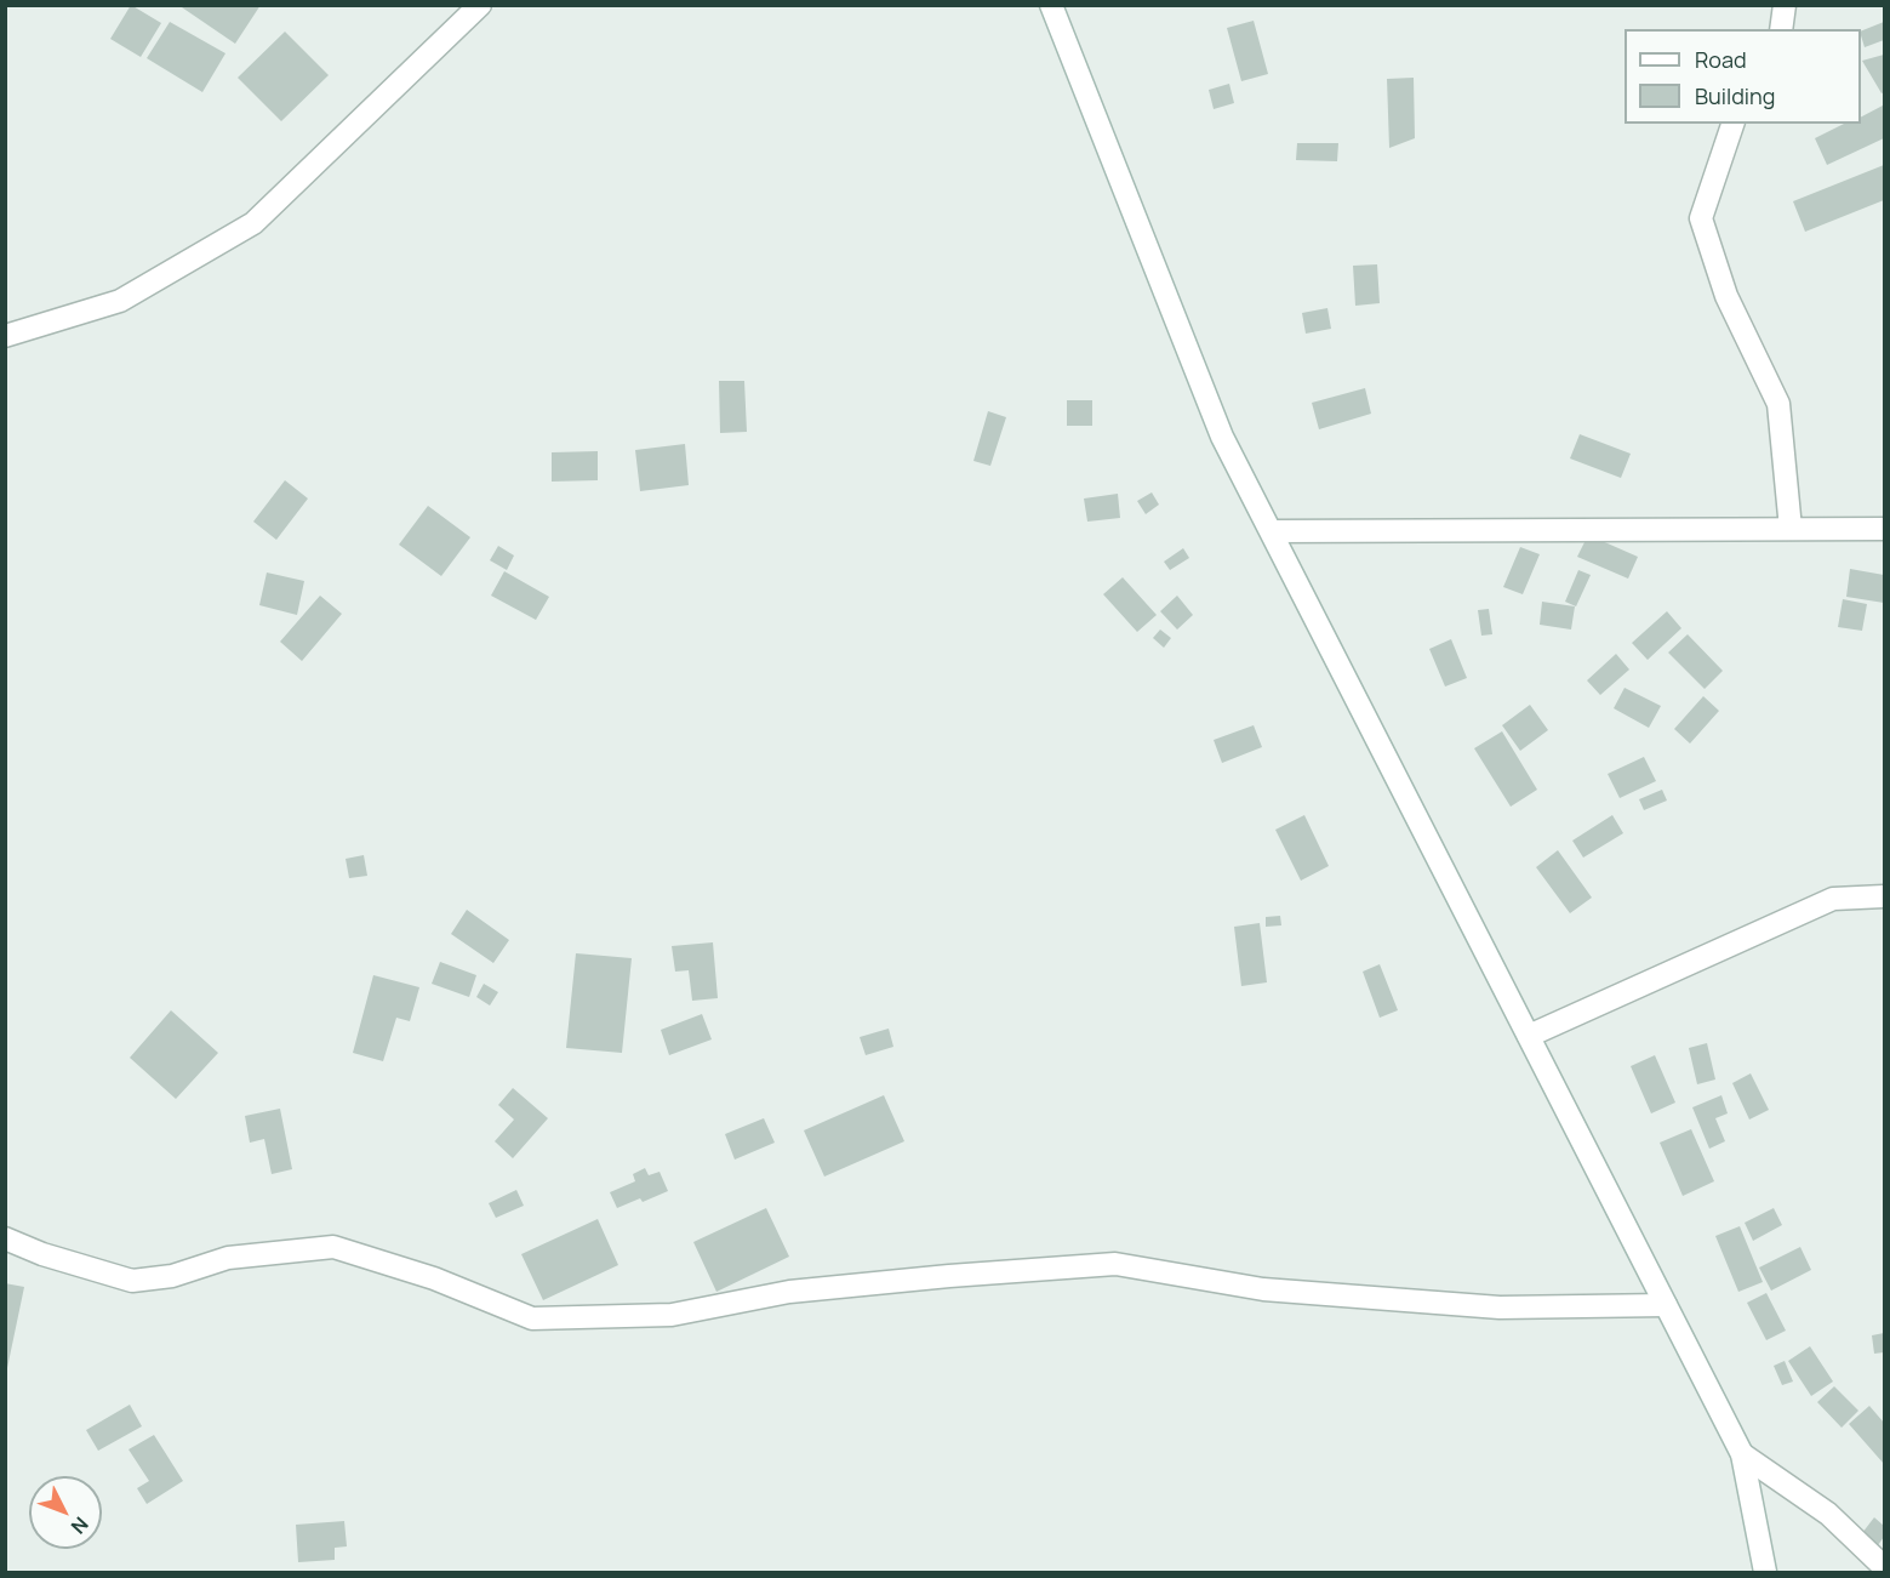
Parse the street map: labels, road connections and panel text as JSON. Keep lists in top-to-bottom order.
{
  "legend": ["Road", "Building"],
  "north": "bottom right"
}
